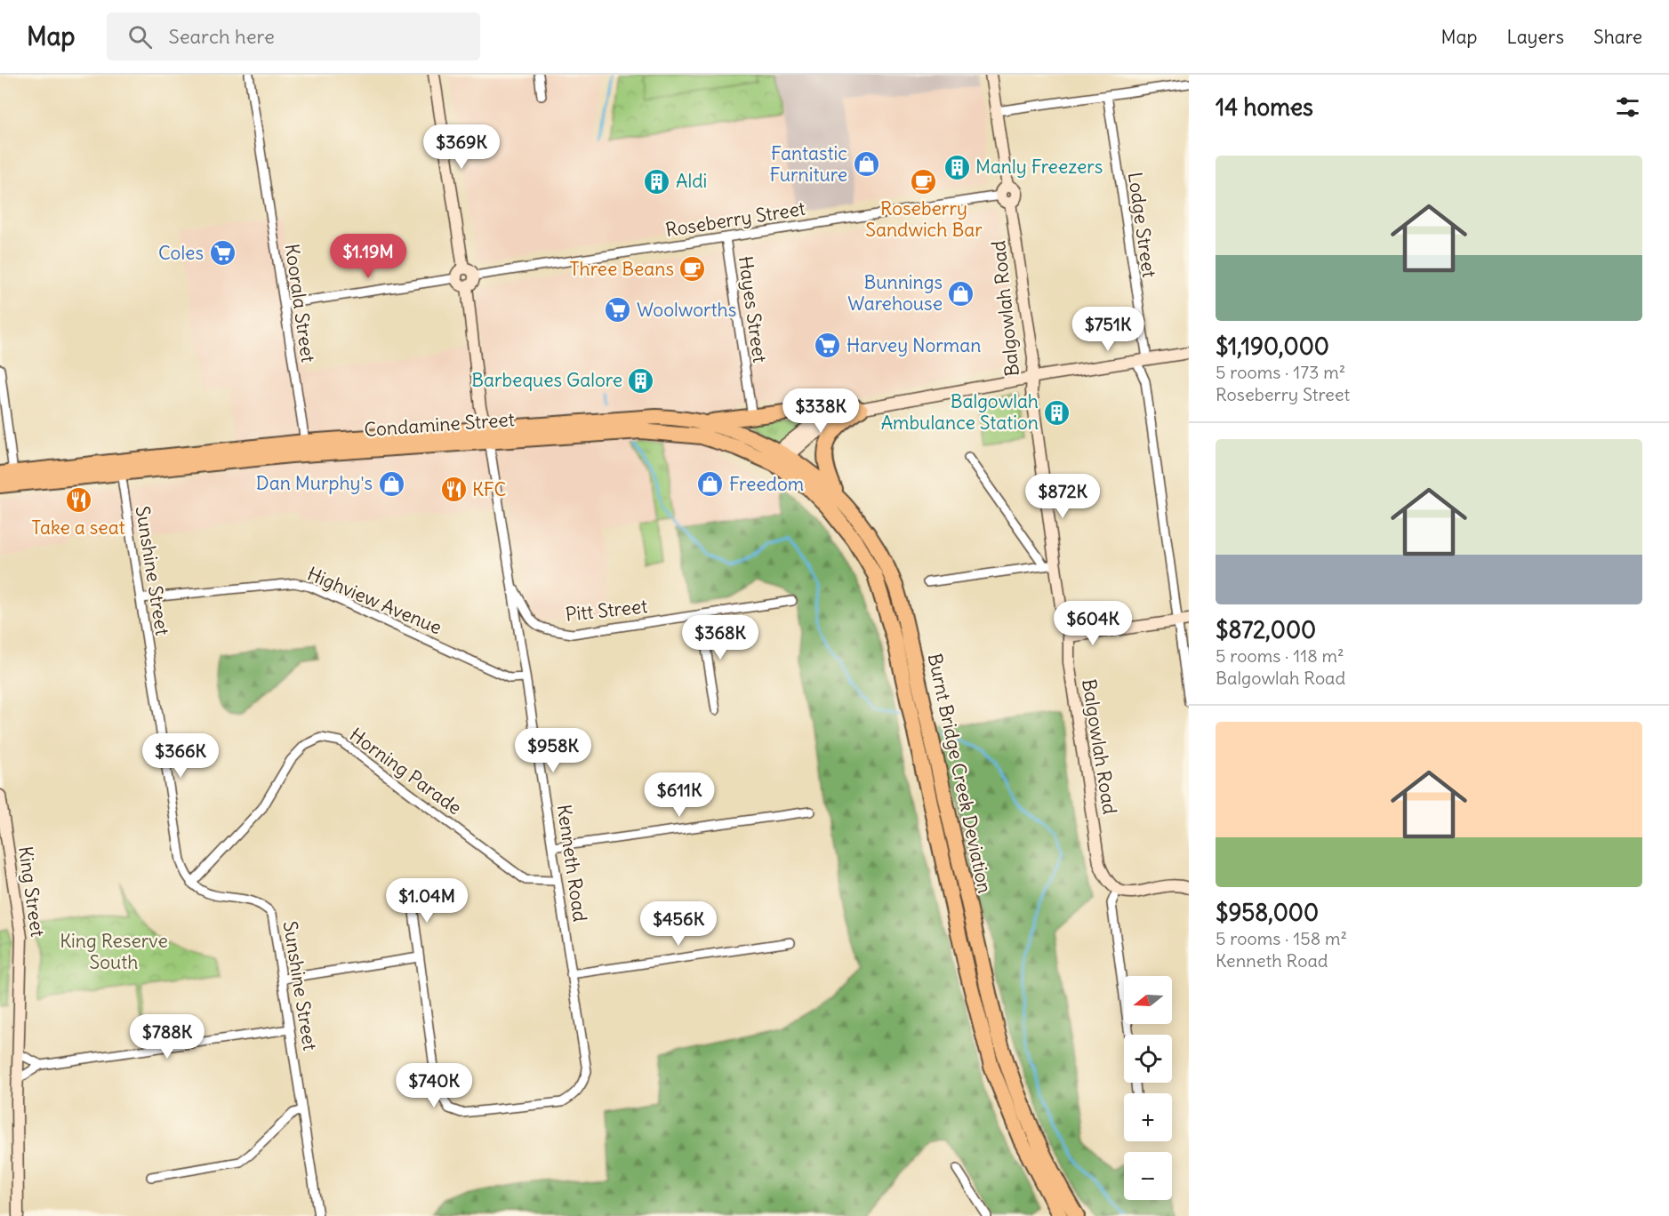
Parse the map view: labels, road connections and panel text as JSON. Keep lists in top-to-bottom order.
{
  "streets": {
    "highway": ["Condamine Street", "Burnt Bridge Creek Deviation"],
    "street": [
      "Roseberry Street",
      "Lodge Street",
      "Koorala Street",
      "Balgowlah Road",
      "Hayes Street",
      "Sunshine Street",
      "Highview Avenue",
      "Pitt Street",
      "Horning Parade",
      "Kenneth Road",
      "King Street"
    ]
  },
  "crossings": [
    ["Roseberry Street", "Balgowlah Road"],
    ["Roseberry Street", "Hayes Street"],
    ["Roseberry Street", "Kenneth Road"],
    ["Koorala Street", "Condamine Street"],
    ["Condamine Street", "Sunshine Street"],
    ["Condamine Street", "Burnt Bridge Creek Deviation"],
    ["Condamine Street", "Kenneth Road"],
    ["Sunshine Street", "Highview Avenue"],
    ["Sunshine Street", "Horning Parade"],
    ["Highview Avenue", "Kenneth Road"],
    ["Pitt Street", "Kenneth Road"],
    ["Horning Parade", "Kenneth Road"]
  ],
  "parks": ["King Reserve South"],
  "places": {
    "shop": [
      "Fantastic Furniture",
      "Bunnings Warehouse",
      "Dan Murphy's",
      "Freedom"
    ],
    "building": [
      "Manly Freezers",
      "Aldi",
      "Barbeques Galore",
      "Balgowlah Ambulance Station"
    ],
    "cafe": ["Roseberry Sandwich Bar", "Three Beans"],
    "supermarket": ["Coles", "Woolworths", "Harvey Norman"],
    "restaurant": ["KFC", "Take a seat"]
  },
  "north": "left",
  "page": {
    "header": "Map",
    "search": "Search here",
    "nav": ["Map", "Layers", "Share"],
    "heading": "14 homes",
    "price": [
      "$369K",
      "$1.19M",
      "$751K",
      "$338K",
      "$872K",
      "$604K",
      "$368K",
      "$958K",
      "$366K",
      "$611K",
      "$1.04M",
      "$456K",
      "$788K",
      "$740K"
    ],
    "list": [
      {
        "name": "$1,190,000",
        "note": "5 rooms · 173 m² · Roseberry Street"
      },
      {
        "name": "$872,000",
        "note": "5 rooms · 118 m² · Balgowlah Road"
      },
      {
        "name": "$958,000",
        "note": "5 rooms · 158 m² · Kenneth Road"
      }
    ],
    "map_buttons": ["+", "−"]
  }
}
